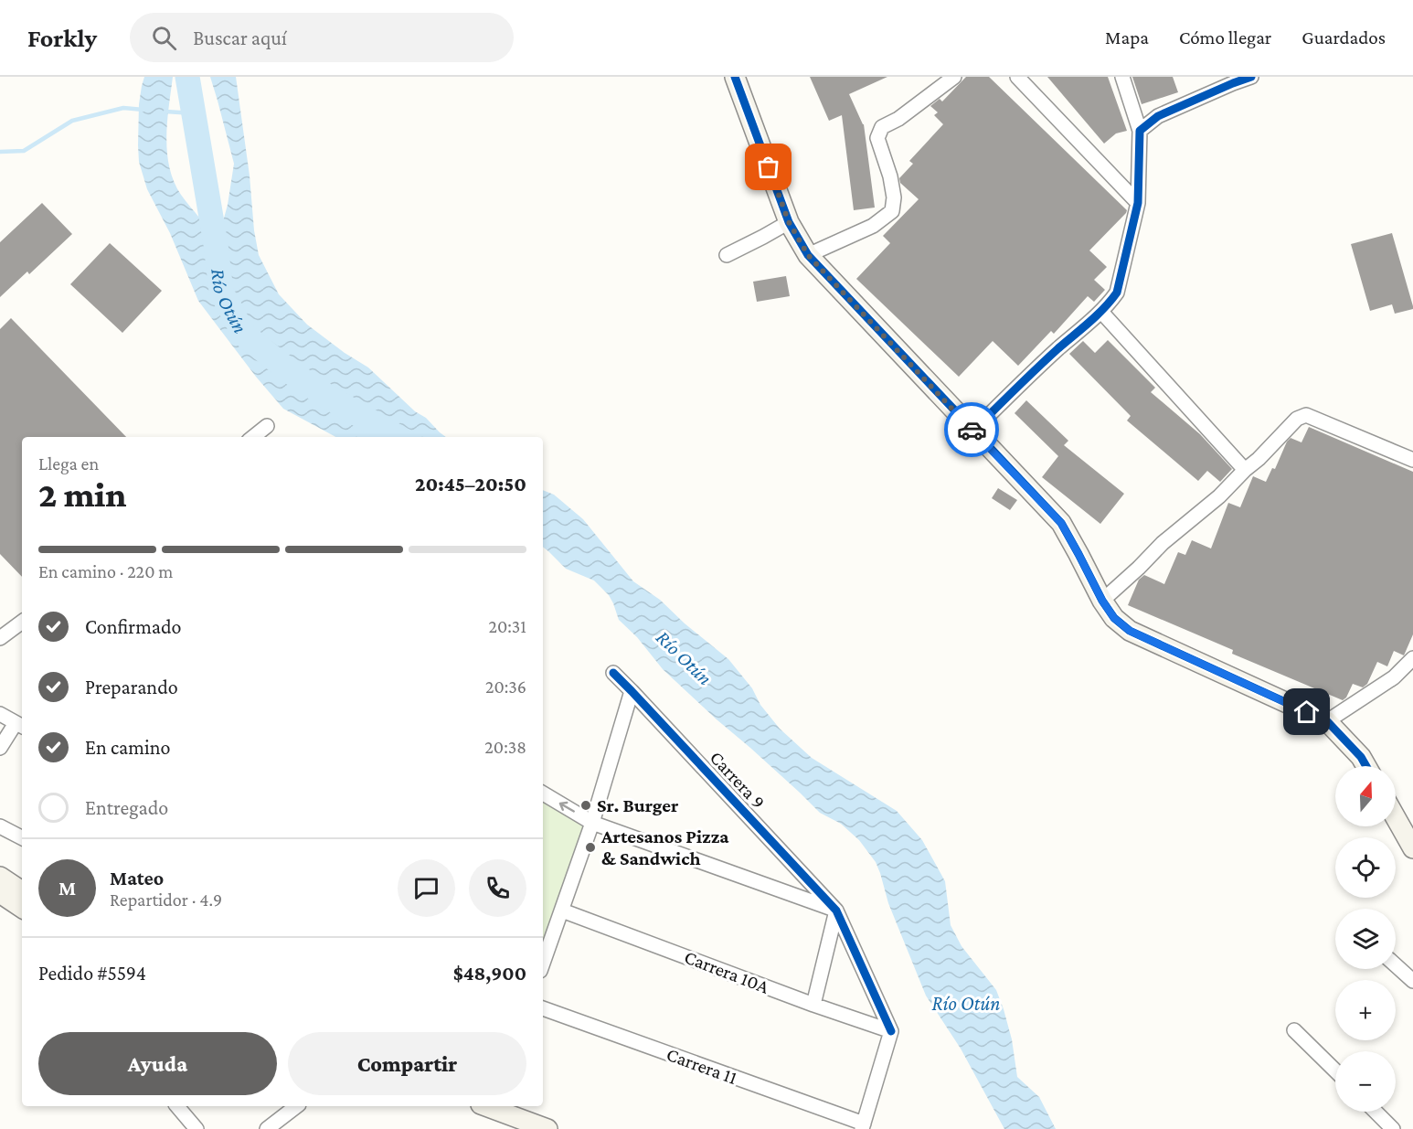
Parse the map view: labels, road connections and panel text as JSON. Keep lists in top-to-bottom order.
{
  "streets": {
    "street": ["Carrera 9", "Carrera 10A", "Carrera 11"]
  },
  "crossings": [
    ["Carrera 9", "Carrera 10A"]
  ],
  "water": ["Río Otún"],
  "places": ["Sr. Burger", "Artesanos Pizza & Sandwich"],
  "north": "top",
  "page": {
    "header": "Forkly",
    "search": "Buscar aquí",
    "nav": ["Mapa", "Cómo llegar", "Guardados"],
    "heading": ["2 min", "Llega en", "20:45–20:50"],
    "panel": [
      "Mateo",
      "Repartidor · 4.9",
      "Pedido #5594",
      "$48,900"
    ],
    "bar": "En camino · 220 m",
    "list": [
      ["Confirmado", "20:31"],
      ["Preparando", "20:36"],
      ["En camino", "20:38"],
      "Entregado"
    ],
    "map_buttons": ["+", "−"],
    "round": "M",
    "buttons": ["Ayuda", "Compartir"]
  }
}
